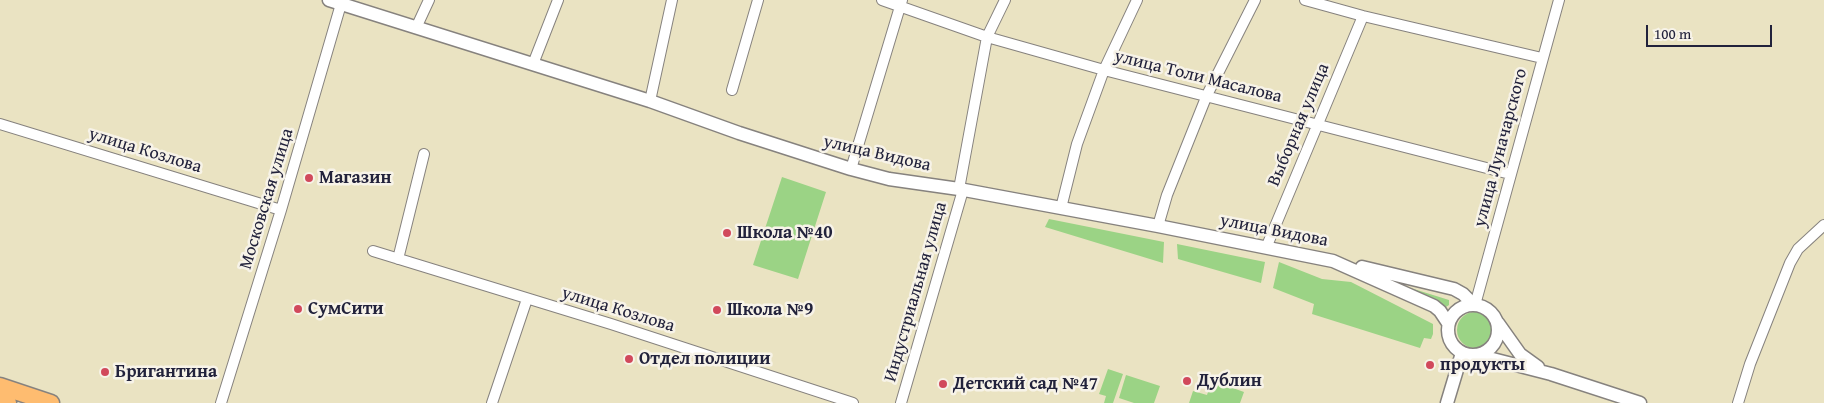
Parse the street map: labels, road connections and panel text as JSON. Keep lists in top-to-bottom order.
{
  "streets": {
    "street": [
      "улица Толи Масалова",
      "Выборная улица",
      "улица Луначарского",
      "улица Козлова",
      "улица Видова",
      "Московская улица",
      "Индустриальная улица"
    ]
  },
  "crossings": [
    ["улица Толи Масалова", "Выборная улица"],
    ["улица Толи Масалова", "улица Луначарского"],
    ["улица Толи Масалова", "Индустриальная улица"],
    ["Выборная улица", "улица Видова"],
    ["улица Луначарского", "улица Видова"],
    ["улица Козлова", "Московская улица"],
    ["улица Видова", "Московская улица"],
    ["улица Видова", "Индустриальная улица"]
  ],
  "places": [
    "Магазин",
    "Школа №40",
    "СумСити",
    "Школа №9",
    "Отдел полиции",
    "продукты",
    "Бригантина",
    "Дублин",
    "Детский сад №47"
  ],
  "scale_bar": "100 m"
}
